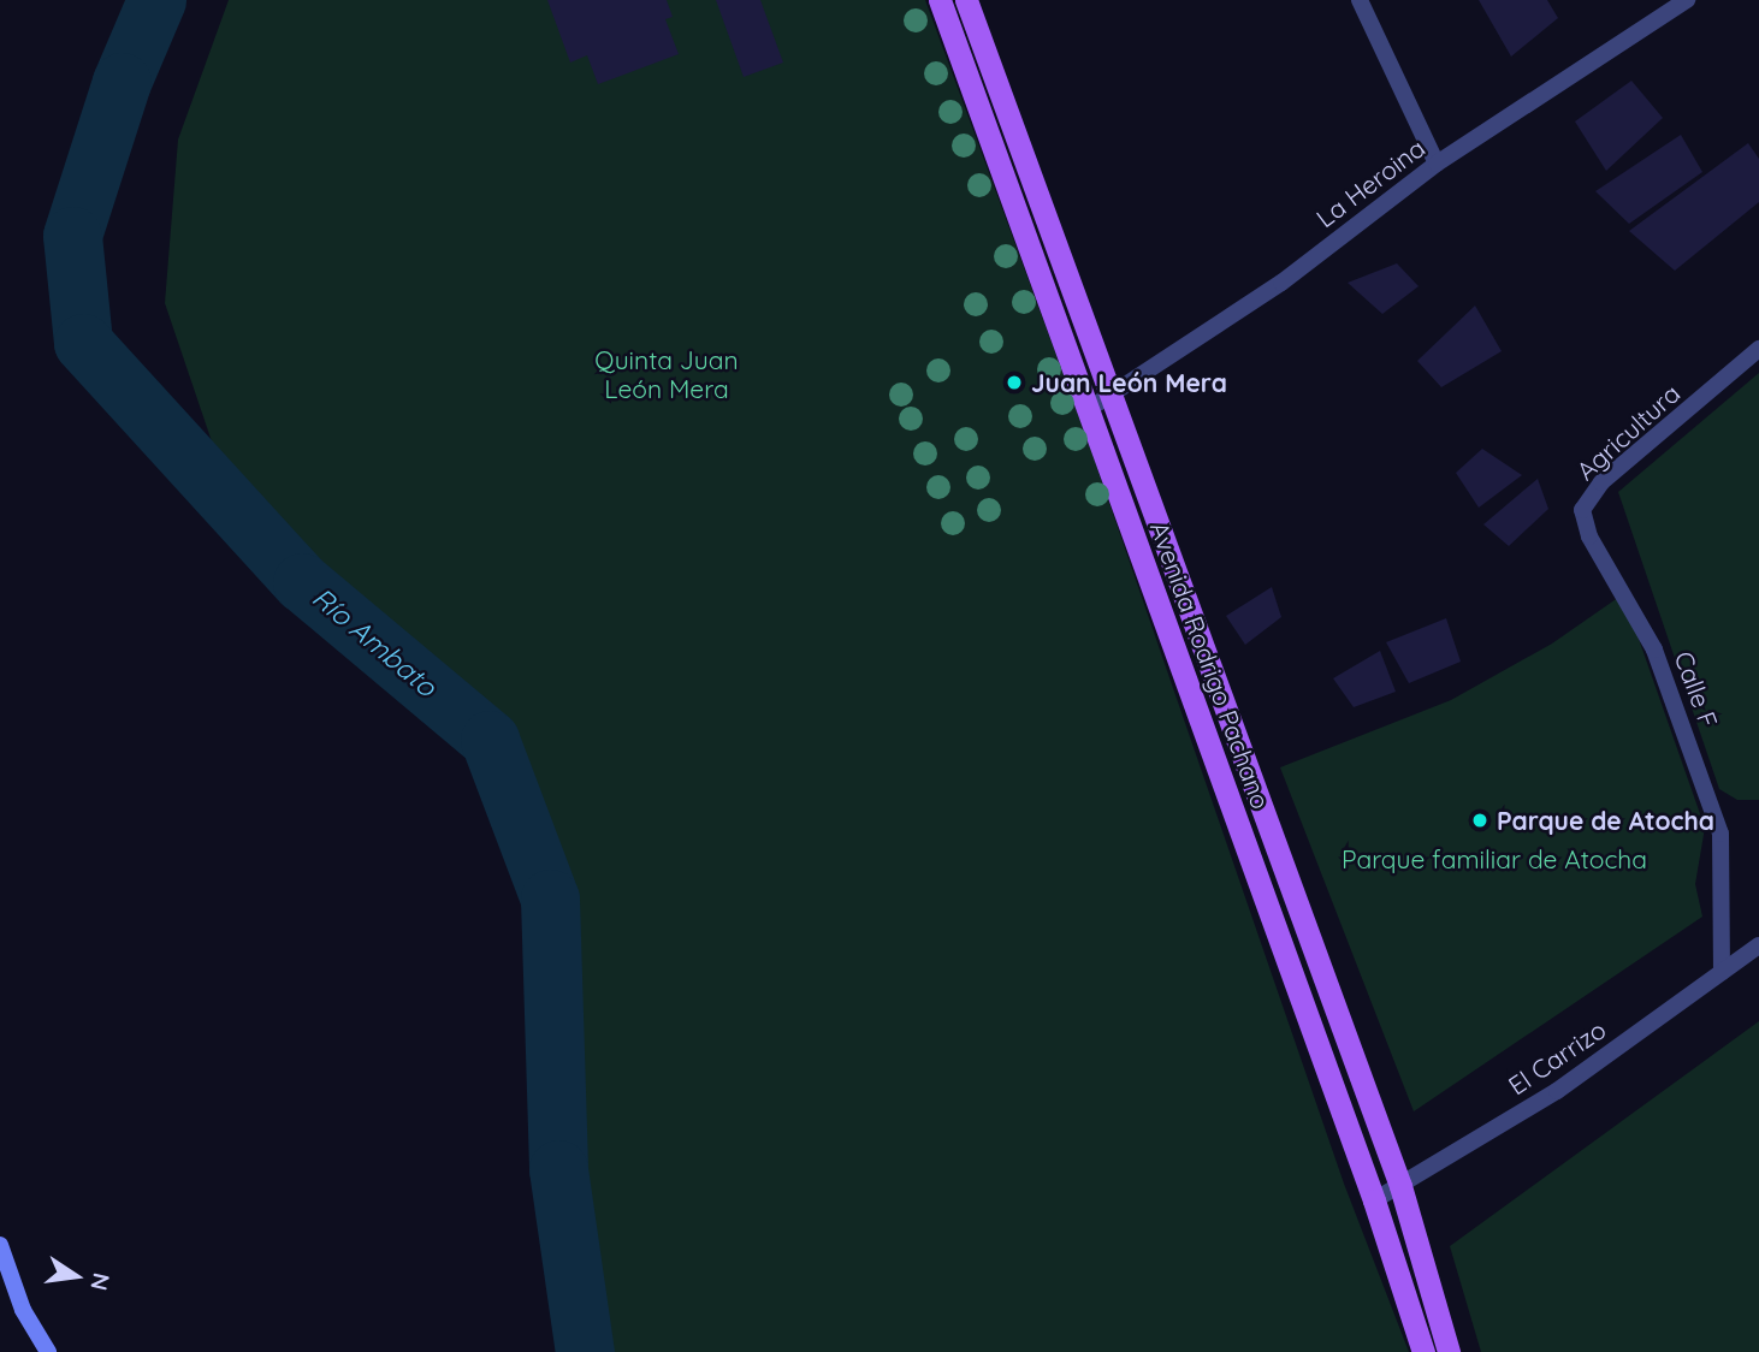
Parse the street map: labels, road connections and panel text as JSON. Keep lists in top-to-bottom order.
{
  "streets": {
    "main road": ["Avenida Rodrigo Pachano"],
    "street": [
      "La Heroina",
      "Agricultura",
      "Calle F",
      "El Carrizo"
    ]
  },
  "crossings": [
    ["La Heroina", "Avenida Rodrigo Pachano"],
    ["Agricultura", "Calle F"],
    ["Avenida Rodrigo Pachano", "El Carrizo"],
    ["Calle F", "El Carrizo"]
  ],
  "water": ["Río Ambato"],
  "parks": ["Quinta Juan León Mera", "Parque familiar de Atocha"],
  "places": ["Juan León Mera", "Parque de Atocha"],
  "north": "right"
}
